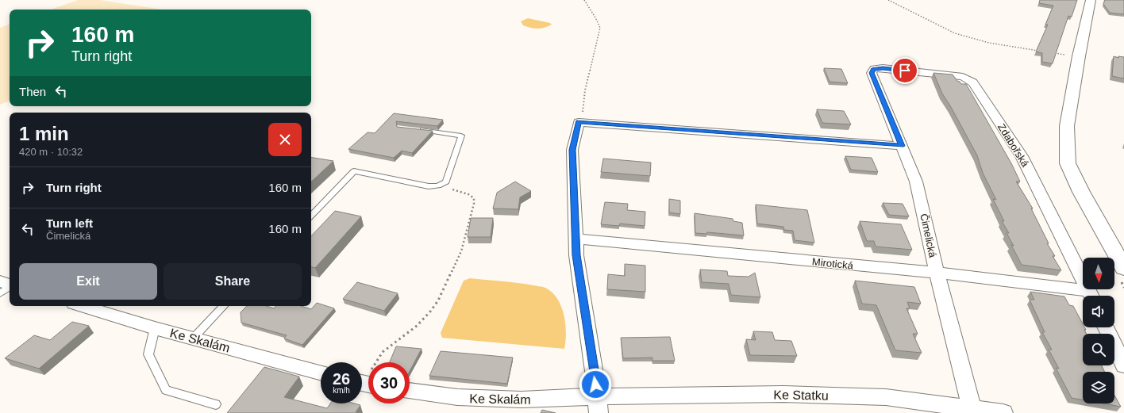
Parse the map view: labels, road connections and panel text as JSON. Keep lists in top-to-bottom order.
{
  "streets": {
    "street": [
      "Zdabořská",
      "Čimelická",
      "Mirotická",
      "Ke Skalám",
      "Ke Statku"
    ]
  },
  "crossings": [
    ["Zdabořská", "Čimelická"],
    ["Čimelická", "Mirotická"],
    ["Čimelická", "Ke Statku"],
    ["Ke Skalám", "Ke Statku"]
  ],
  "north": "bottom",
  "page": {
    "turn": ["160 m", "Turn right"],
    "then": "Then",
    "heading": ["1 min", "420 m · 10:32"],
    "list": [
      {
        "name": "Turn right",
        "value": "160 m"
      },
      {
        "name": "Turn left",
        "note": "Čimelická",
        "value": "160 m"
      }
    ],
    "buttons": ["Exit", "Share"],
    "speed": "26 km/h",
    "limit": "30"
  }
}
